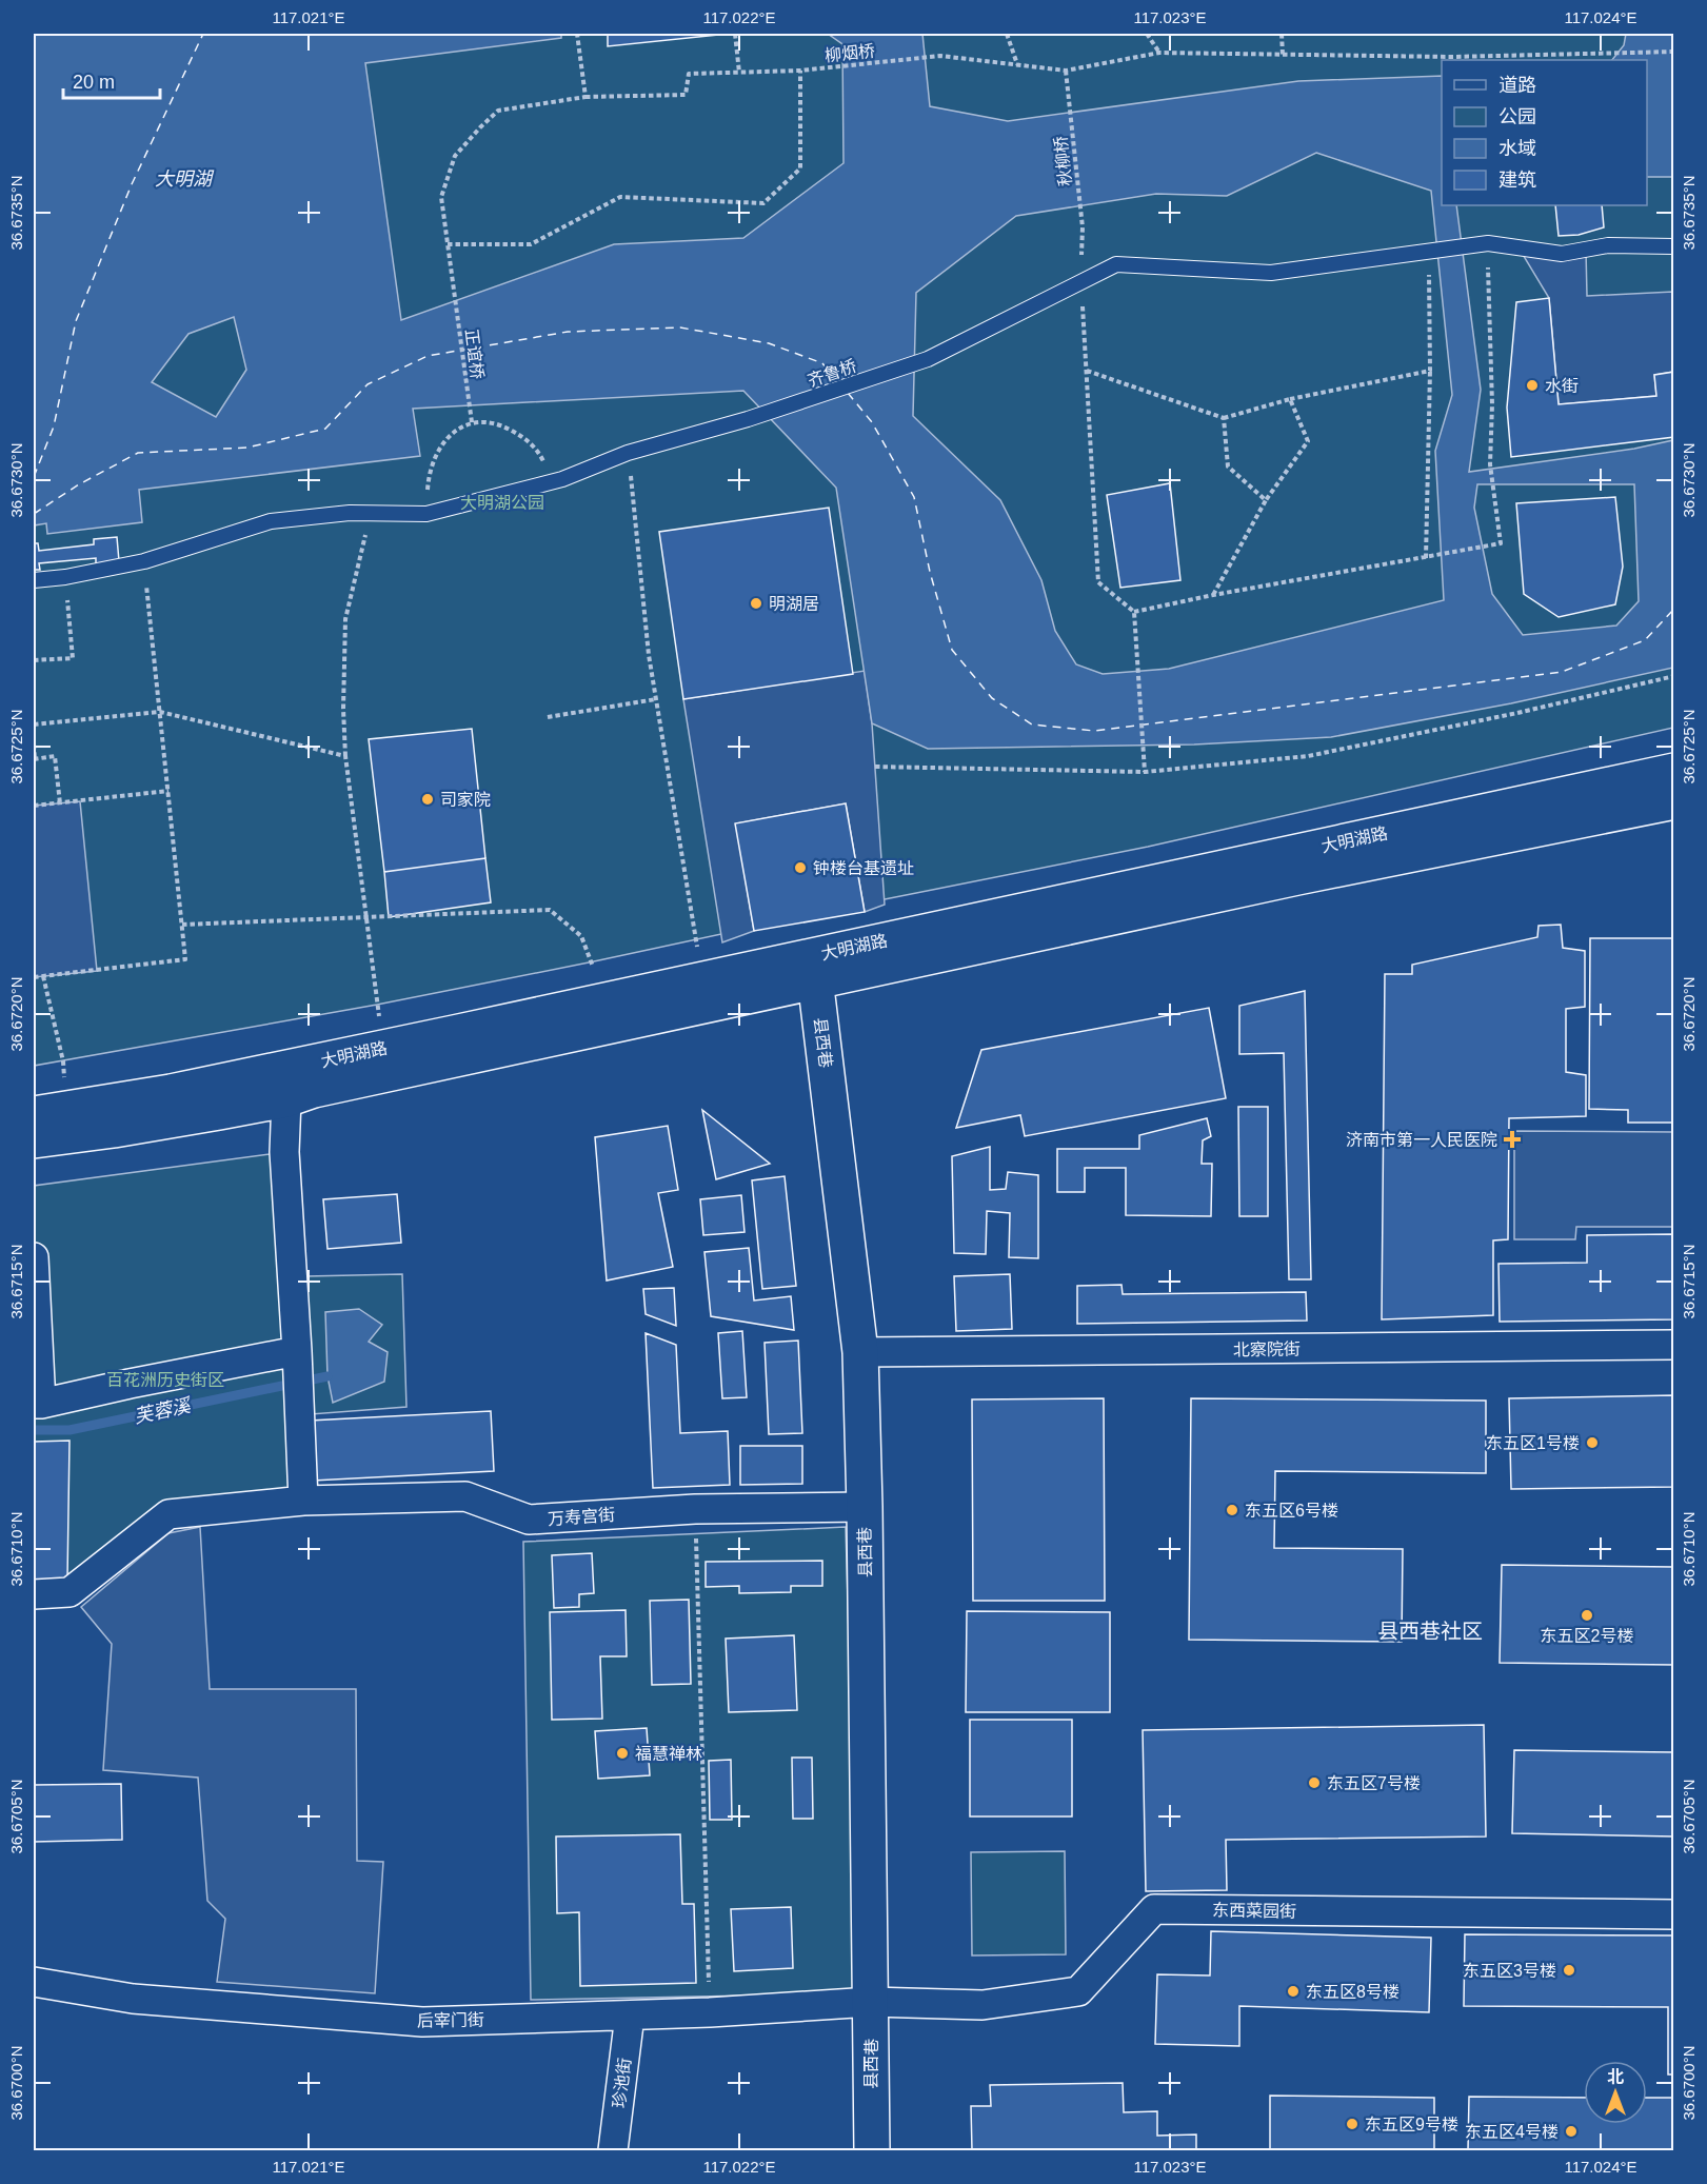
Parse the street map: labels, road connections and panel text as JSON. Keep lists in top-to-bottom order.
{
  "streets": {
    "main road": ["大明湖路", "县西巷"],
    "street": [
      "北察院街",
      "万寿宫街",
      "东西菜园街",
      "后宰门街",
      "珍池街"
    ],
    "lane": ["齐鲁桥"],
    "path": ["柳烟桥", "秋柳桥", "正谊桥"]
  },
  "crossings": [
    ["柳烟桥", "秋柳桥"],
    ["柳烟桥", "正谊桥"],
    ["大明湖路", "县西巷"],
    ["县西巷", "北察院街"],
    ["县西巷", "万寿宫街"],
    ["县西巷", "东西菜园街"],
    ["县西巷", "后宰门街"],
    ["东西菜园街", "后宰门街"],
    ["后宰门街", "珍池街"]
  ],
  "districts": ["县西巷社区"],
  "water": ["大明湖", "芙蓉溪"],
  "parks": ["大明湖公园", "百花洲历史街区"],
  "places": {
    "other": [
      "水街",
      "明湖居",
      "司家院",
      "钟楼台基遗址",
      "东五区1号楼",
      "东五区6号楼",
      "东五区2号楼",
      "福慧禅林",
      "东五区7号楼",
      "东五区3号楼",
      "东五区8号楼",
      "东五区9号楼",
      "东五区4号楼"
    ],
    "health": ["济南市第一人民医院"]
  },
  "legend": [
    "道路",
    "公园",
    "水域",
    "建筑"
  ],
  "scale_bar": "20 m",
  "north": "top",
  "coordinates": [
    "117.021°E",
    "117.022°E",
    "117.023°E",
    "117.024°E",
    "36.6735°N",
    "36.6730°N",
    "36.6725°N",
    "36.6720°N",
    "36.6715°N",
    "36.6710°N",
    "36.6705°N",
    "36.6700°N"
  ]
}
